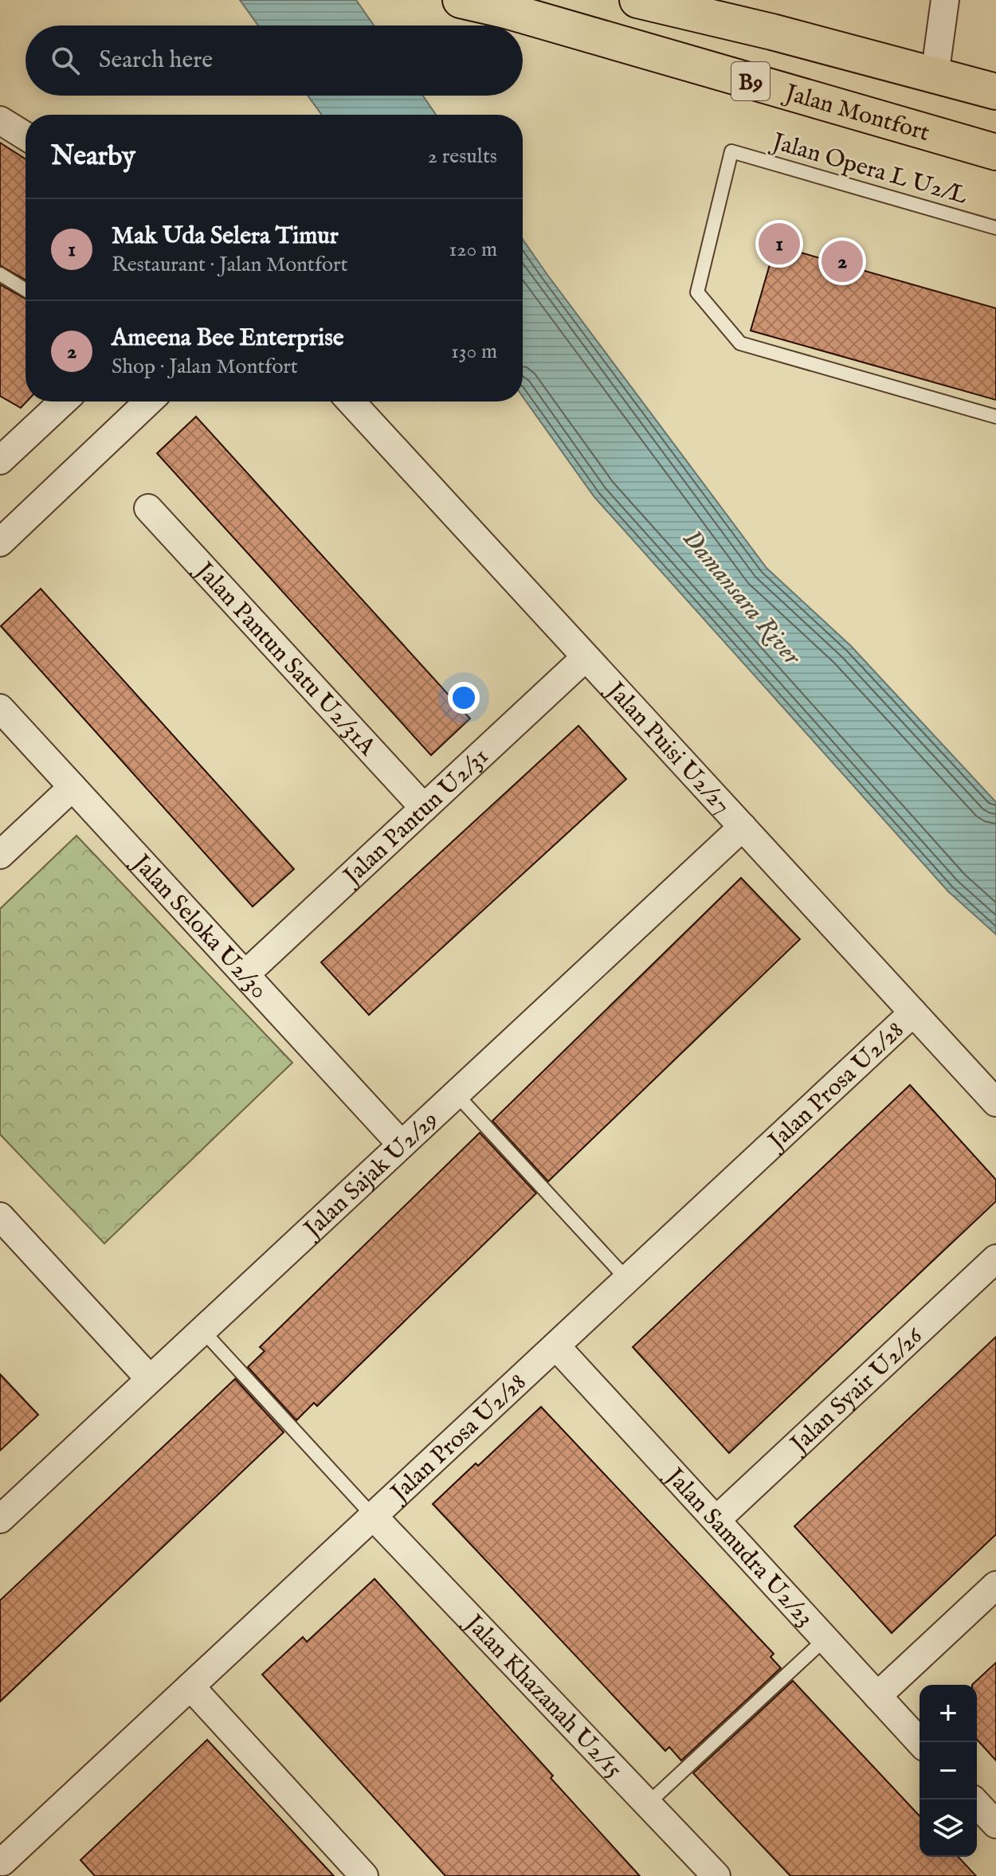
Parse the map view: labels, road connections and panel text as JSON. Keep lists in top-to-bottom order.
{
  "streets": {
    "main road": ["B9", "Jalan Montfort"],
    "street": [
      "Jalan Pantun Satu U2/31A",
      "Jalan Puisi U2/27",
      "Jalan Pantun U2/31",
      "Jalan Seloka U2/30",
      "Jalan Prosa U2/28",
      "Jalan Sajak U2/29",
      "Jalan Syair U2/26",
      "Jalan Samudra U2/23",
      "Jalan Khazanah U2/15"
    ],
    "lane": ["Jalan Opera L U2/L"]
  },
  "crossings": [
    ["Jalan Pantun Satu U2/31A", "Jalan Pantun U2/31"],
    ["Jalan Puisi U2/27", "Jalan Pantun U2/31"],
    ["Jalan Puisi U2/27", "Jalan Prosa U2/28"],
    ["Jalan Puisi U2/27", "Jalan Sajak U2/29"],
    ["Jalan Pantun U2/31", "Jalan Seloka U2/30"],
    ["Jalan Seloka U2/30", "Jalan Sajak U2/29"],
    ["Jalan Prosa U2/28", "Jalan Samudra U2/23"],
    ["Jalan Prosa U2/28", "Jalan Khazanah U2/15"],
    ["Jalan Syair U2/26", "Jalan Samudra U2/23"]
  ],
  "water": ["Damansara River"],
  "page": {
    "search": "Search here",
    "heading": ["Nearby", "2 results"],
    "list": [
      {
        "mark": "1",
        "name": "Mak Uda Selera Timur",
        "note": "Restaurant · Jalan Montfort",
        "value": "120 m"
      },
      {
        "mark": "2",
        "name": "Ameena Bee Enterprise",
        "note": "Shop · Jalan Montfort",
        "value": "130 m"
      }
    ],
    "pins": ["1", "2"],
    "map_buttons": ["+", "−"]
  }
}
